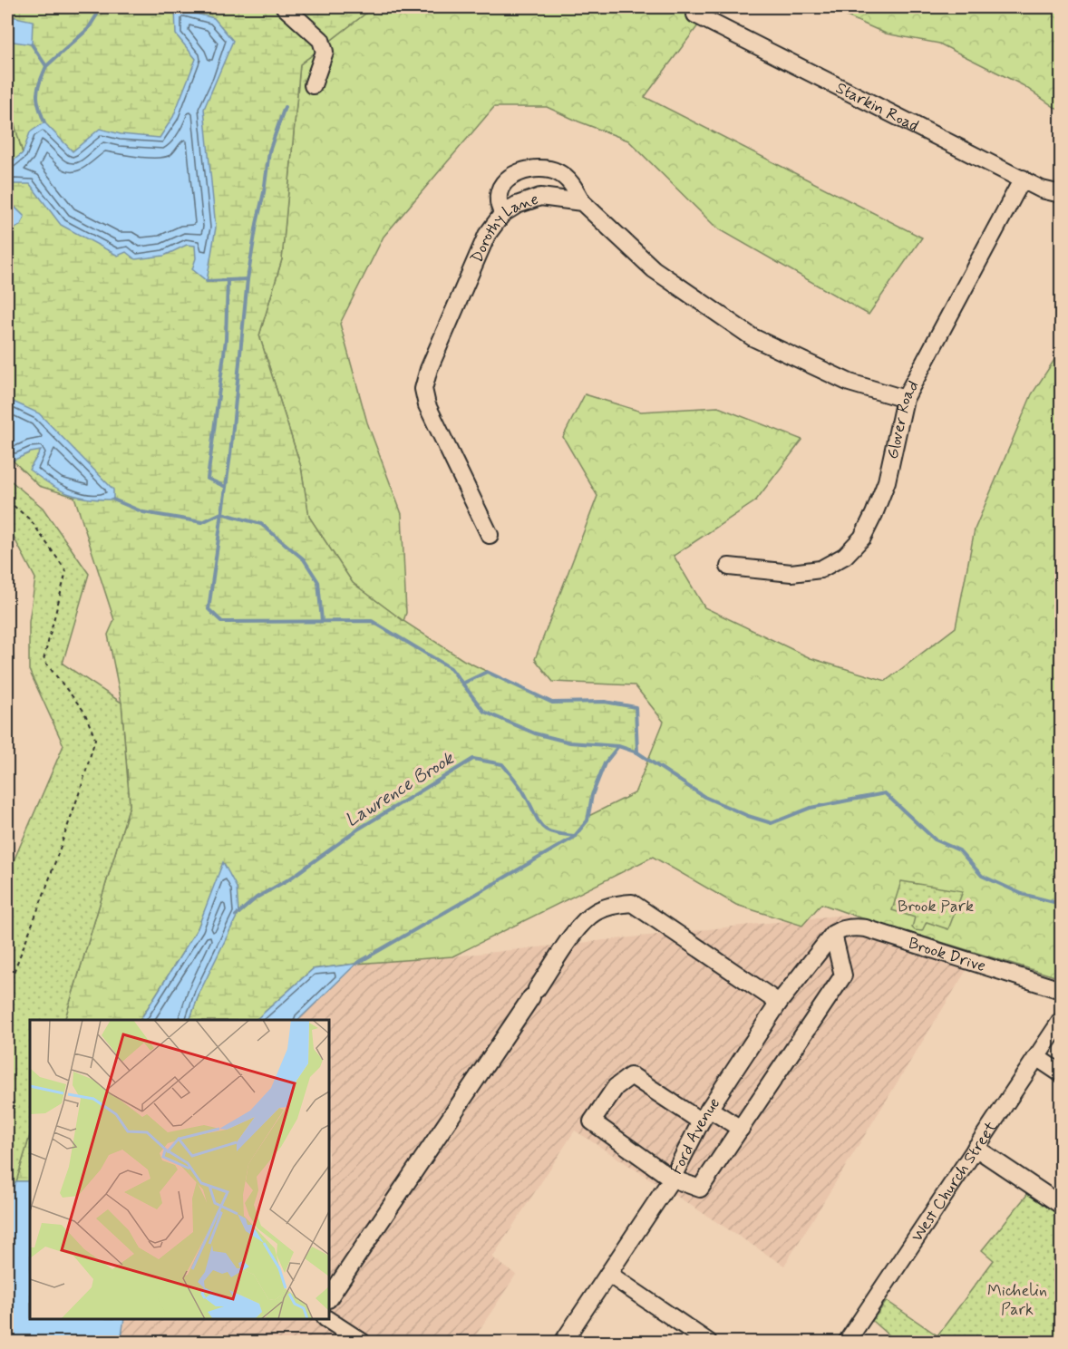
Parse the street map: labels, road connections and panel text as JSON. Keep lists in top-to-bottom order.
{
  "streets": {
    "street": [
      "Starkin Road",
      "Dorothy Lane",
      "Glover Road",
      "Brook Drive",
      "Ford Avenue",
      "West Church Street"
    ]
  },
  "crossings": [
    ["Starkin Road", "Glover Road"],
    ["Brook Drive", "Ford Avenue"]
  ],
  "water": ["Lawrence Brook"],
  "parks": ["Brook Park", "Michelin Park"]
}
